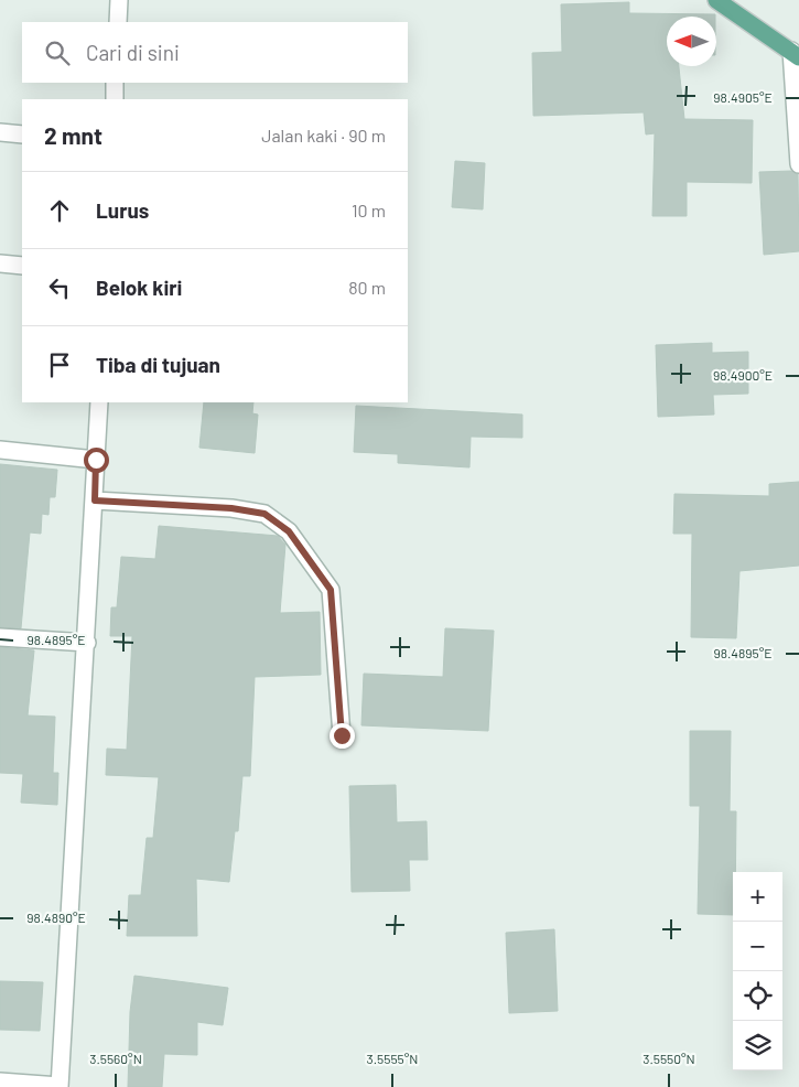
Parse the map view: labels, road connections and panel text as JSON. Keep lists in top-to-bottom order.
{
  "north": "left",
  "page": {
    "search": "Cari di sini",
    "heading": ["2 mnt", "Jalan kaki · 90 m"],
    "list": [
      ["Lurus", "10 m"],
      ["Belok kiri", "80 m"],
      "Tiba di tujuan"
    ],
    "map_buttons": ["+", "−"]
  },
  "coordinates": [
    "98.4905°E",
    "98.4900°E",
    "98.4895°E",
    "98.4890°E",
    "3.5560°N",
    "3.5555°N",
    "3.5550°N"
  ]
}
